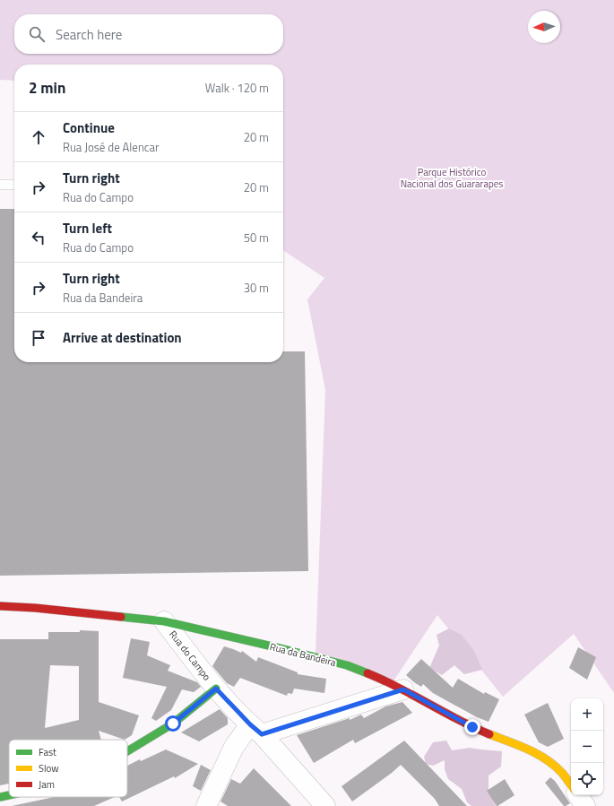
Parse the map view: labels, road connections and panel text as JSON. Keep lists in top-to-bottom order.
{
  "streets": {
    "street": ["Rua da Bandeira", "Rua do Campo"]
  },
  "crossings": [
    ["Rua da Bandeira", "Rua do Campo"]
  ],
  "parks": ["Parque Histórico Nacional dos Guararapes"],
  "legend": ["Fast", "Slow", "Jam"],
  "north": "left",
  "page": {
    "search": "Search here",
    "heading": ["2 min", "Walk · 120 m"],
    "list": [
      ["Continue", "Rua José de Alencar", "20 m"],
      ["Turn right", "Rua do Campo", "20 m"],
      ["Turn left", "Rua do Campo", "50 m"],
      ["Turn right", "Rua da Bandeira", "30 m"],
      "Arrive at destination"
    ],
    "map_buttons": ["+", "−"]
  }
}
